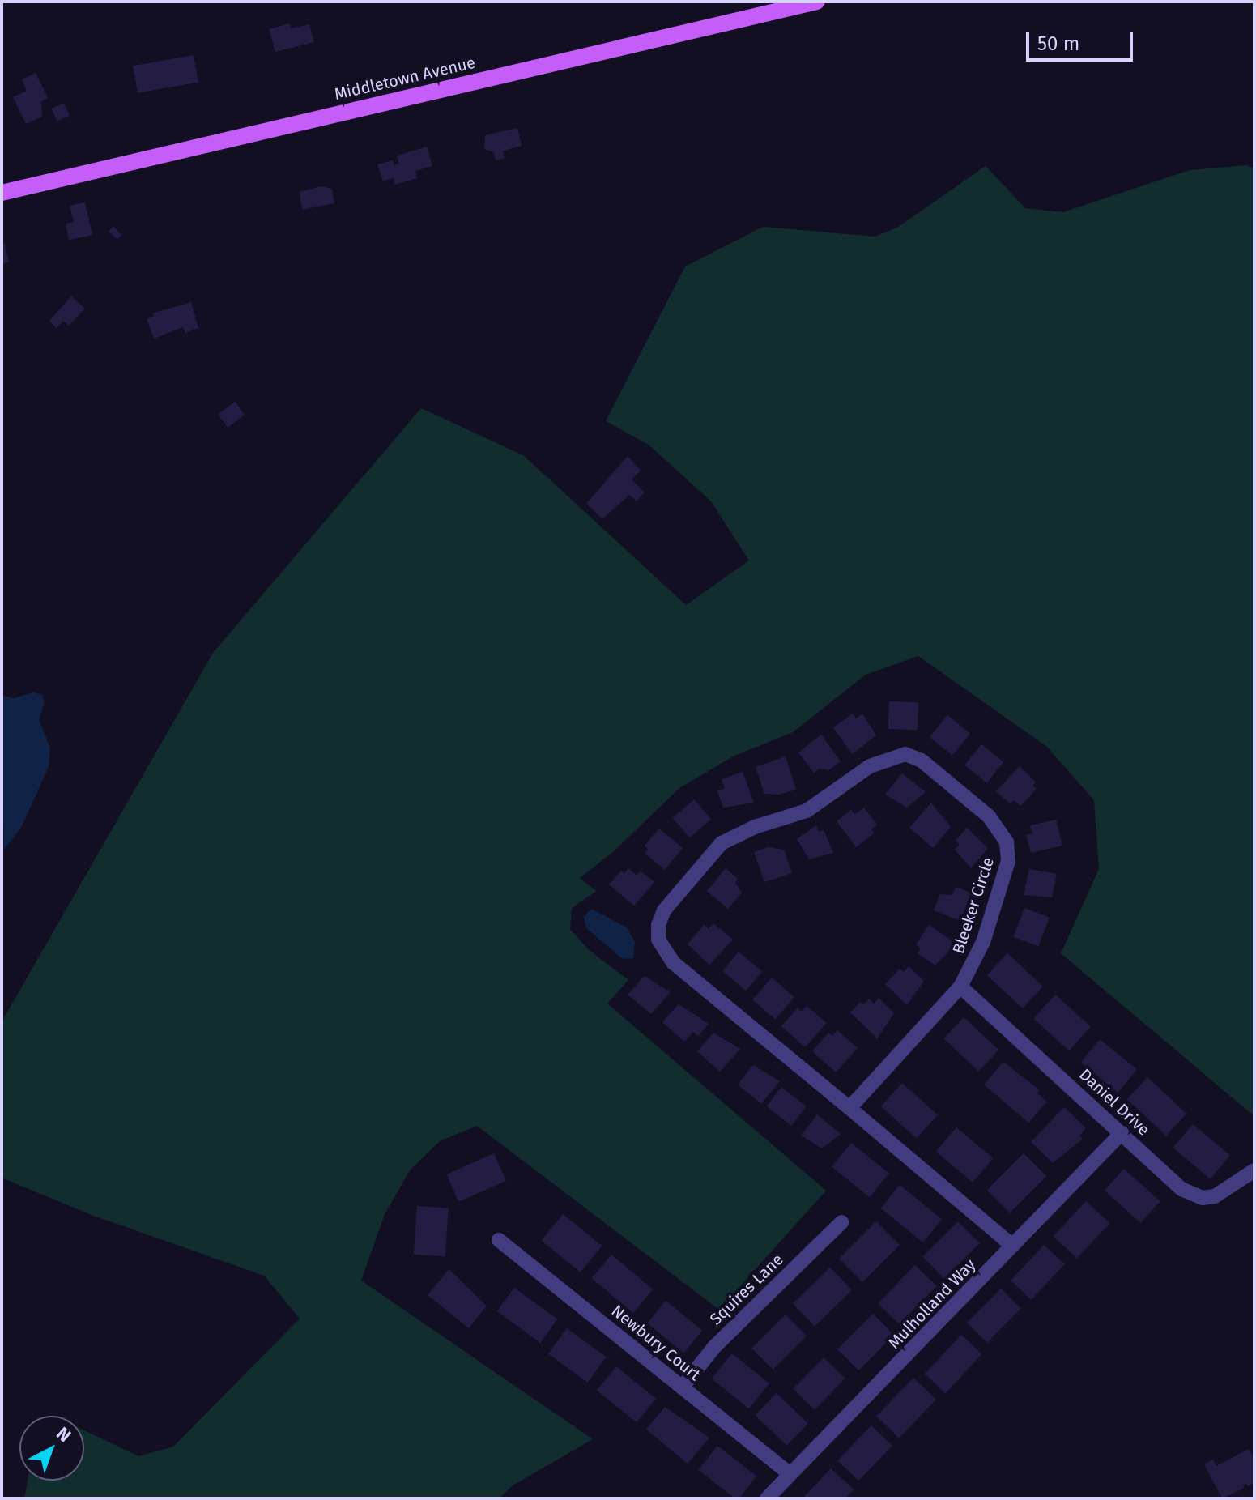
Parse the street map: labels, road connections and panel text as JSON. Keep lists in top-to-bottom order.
{
  "streets": {
    "main road": ["Middletown Avenue"],
    "street": [
      "Bleeker Circle",
      "Daniel Drive",
      "Squires Lane",
      "Mulholland Way",
      "Newbury Court"
    ]
  },
  "crossings": [
    ["Bleeker Circle", "Daniel Drive"],
    ["Bleeker Circle", "Mulholland Way"],
    ["Daniel Drive", "Mulholland Way"],
    ["Squires Lane", "Newbury Court"],
    ["Mulholland Way", "Newbury Court"]
  ],
  "scale_bar": "50 m",
  "north": "top right"
}
